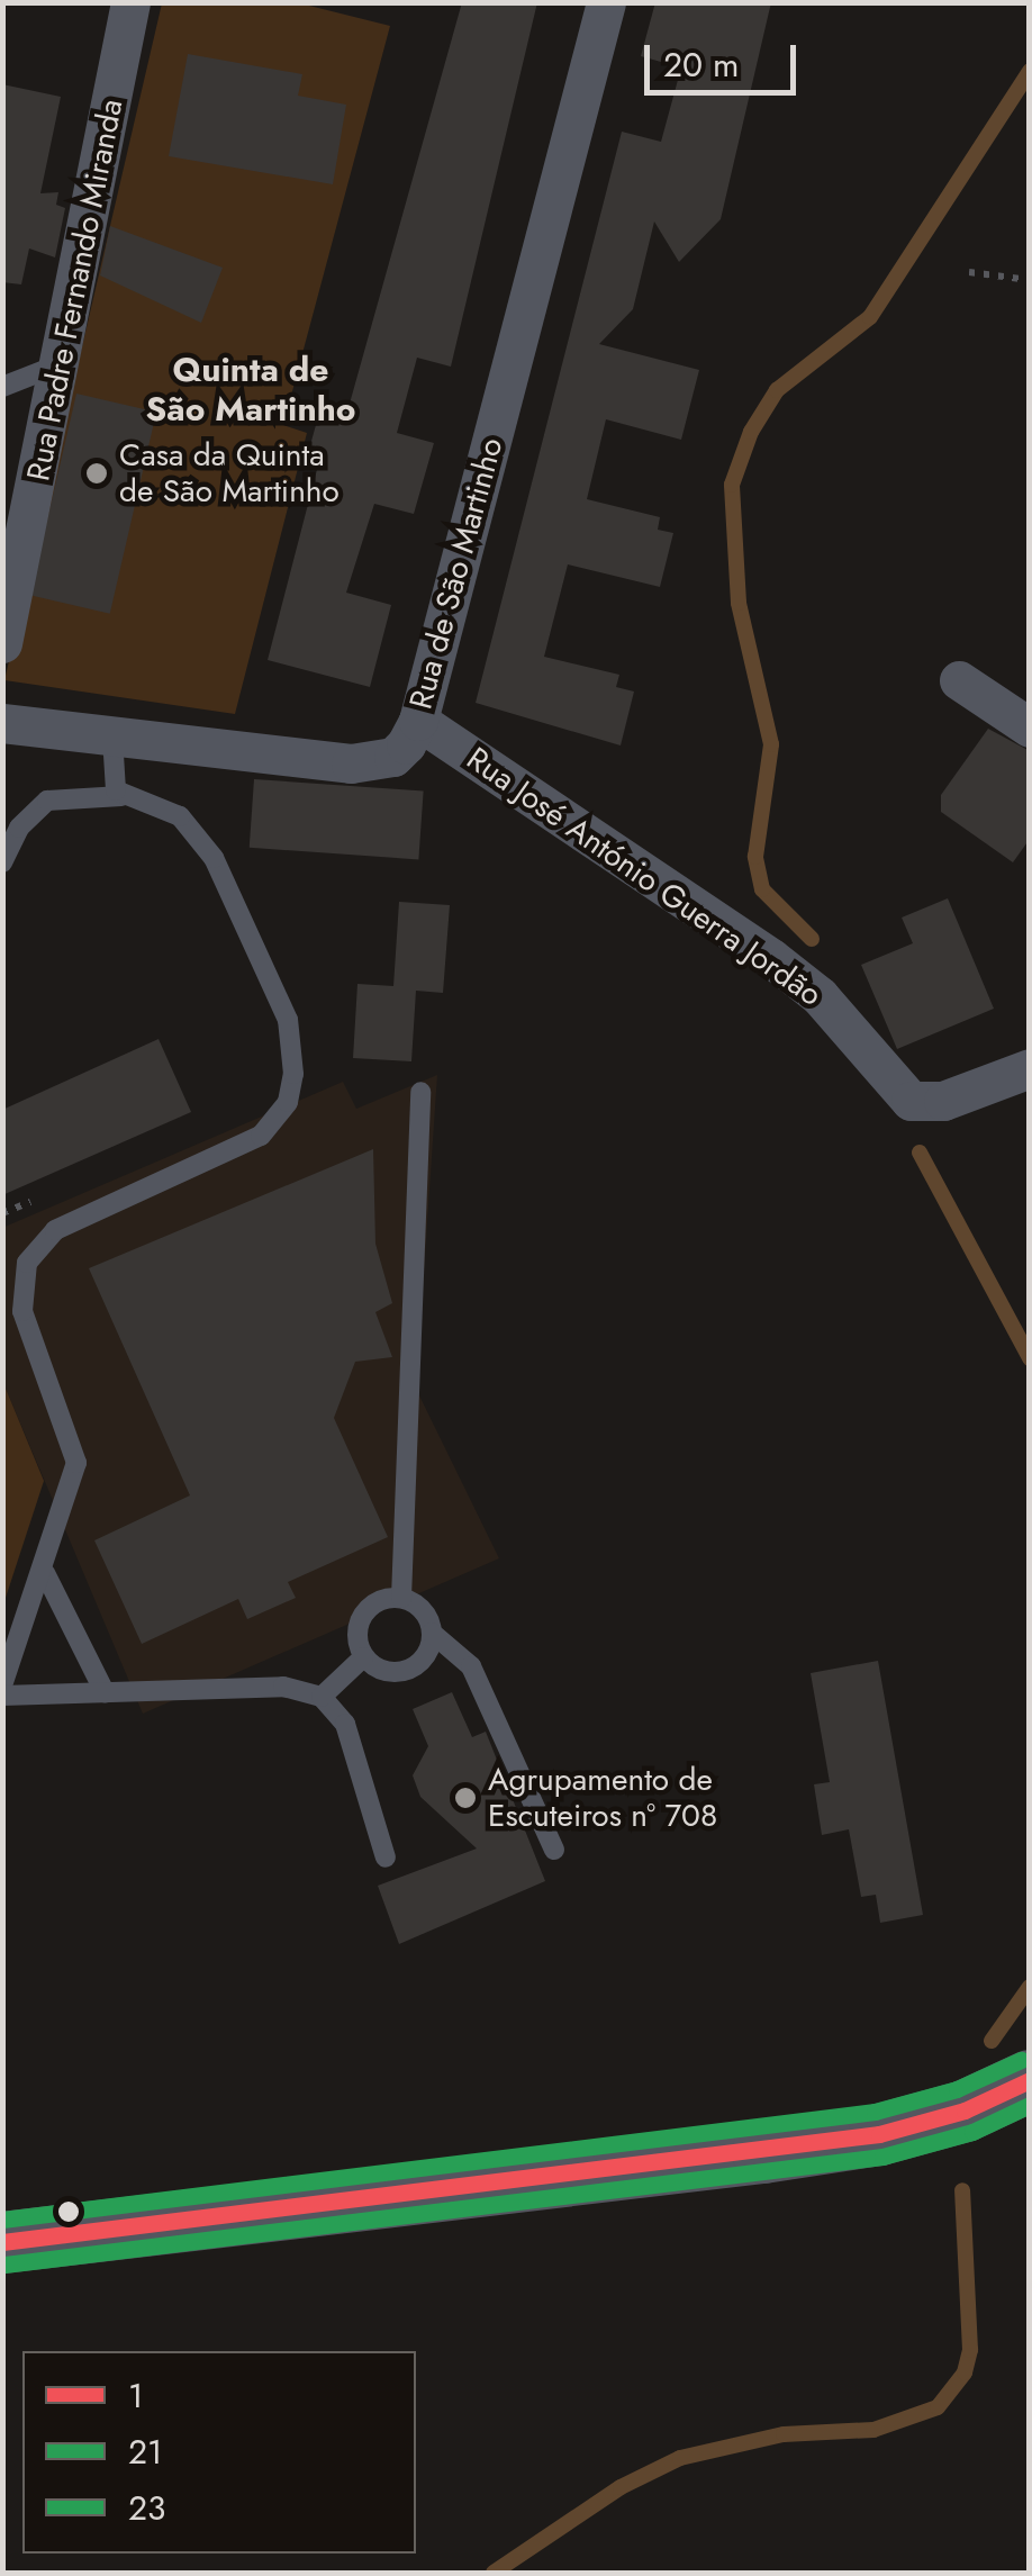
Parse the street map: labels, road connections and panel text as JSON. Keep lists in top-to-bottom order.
{
  "streets": {
    "street": ["Rua Padre Fernando Miranda", "Rua de São Martinho", "Rua José António Guerra Jordão"]
  },
  "crossings": [
    ["Rua de São Martinho", "Rua José António Guerra Jordão"]
  ],
  "districts": ["Quinta de São Martinho"],
  "places": ["Casa da Quinta de São Martinho", "Agrupamento de Escuteiros nº 708"],
  "lines": ["transit line 23", "transit line 1", "transit line 21"],
  "legend": ["1", "21", "23"],
  "scale_bar": "20 m"
}
